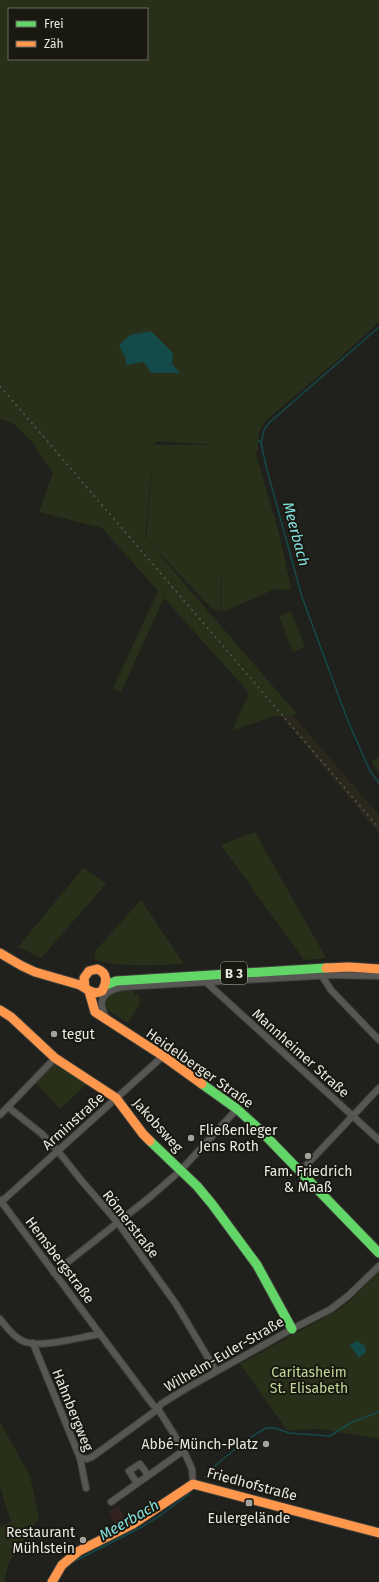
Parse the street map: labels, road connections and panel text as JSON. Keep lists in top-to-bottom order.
{
  "streets": {
    "street": [
      "B 3",
      "Mannheimer Straße",
      "Heidelberger Straße",
      "Arminstraße",
      "Jakobsweg",
      "Römerstraße",
      "Hemsbergstraße",
      "Wilhelm-Euler-Straße",
      "Hahnbergweg",
      "Friedhofstraße"
    ]
  },
  "crossings": [
    ["B 3", "Heidelberger Straße"],
    ["Heidelberger Straße", "Arminstraße"],
    ["Arminstraße", "Jakobsweg"],
    ["Arminstraße", "Römerstraße"],
    ["Arminstraße", "Hemsbergstraße"],
    ["Jakobsweg", "Wilhelm-Euler-Straße"],
    ["Römerstraße", "Wilhelm-Euler-Straße"],
    ["Hemsbergstraße", "Wilhelm-Euler-Straße"],
    ["Hemsbergstraße", "Friedhofstraße"],
    ["Wilhelm-Euler-Straße", "Hahnbergweg"]
  ],
  "water": ["Meerbach"],
  "parks": ["Caritasheim St. Elisabeth"],
  "places": {
    "other": [
      "tegut",
      "Fließenleger Jens Roth",
      "Fam. Friedrich & Maaß",
      "Abbé-Münch-Platz",
      "Restaurant Mühlstein"
    ],
    "transit": ["Eulergelände"]
  },
  "legend": ["Frei", "Zäh"]
}
